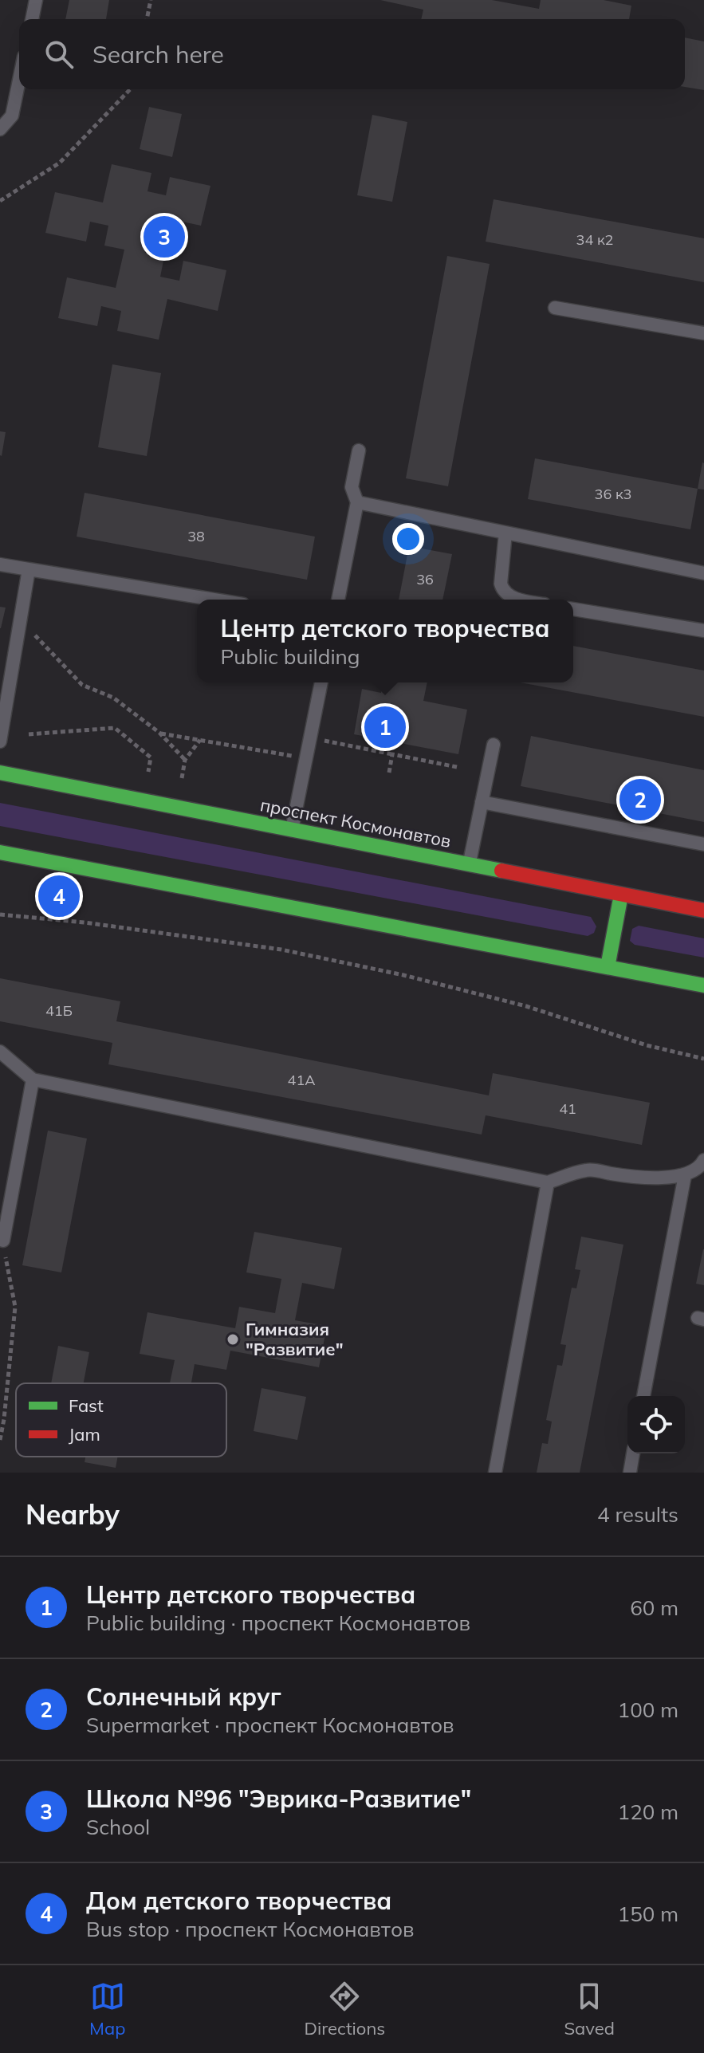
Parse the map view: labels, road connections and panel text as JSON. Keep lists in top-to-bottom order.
{
  "streets": {
    "main road": ["проспект Космонавтов"]
  },
  "places": ["Гимназия \"Развитие\""],
  "house_numbers": [
    "34 к2",
    "36 к3",
    "38",
    "36",
    "41Б",
    "41А",
    "41"
  ],
  "legend": ["Fast", "Jam"],
  "page": {
    "search": "Search here",
    "pins": [
      "3",
      "1",
      "2",
      "4"
    ],
    "popup": ["Центр детского творчества", "Public building"],
    "heading": ["Nearby", "4 results"],
    "list": [
      {
        "mark": "1",
        "name": "Центр детского творчества",
        "note": "Public building · проспект Космонавтов",
        "value": "60 m"
      },
      {
        "mark": "2",
        "name": "Солнечный круг",
        "note": "Supermarket · проспект Космонавтов",
        "value": "100 m"
      },
      {
        "mark": "3",
        "name": "Школа №96 \"Эврика-Развитие\"",
        "note": "School",
        "value": "120 m"
      },
      {
        "mark": "4",
        "name": "Дом детского творчества",
        "note": "Bus stop · проспект Космонавтов",
        "value": "150 m"
      }
    ],
    "nav": ["Map", "Directions", "Saved"]
  }
}
